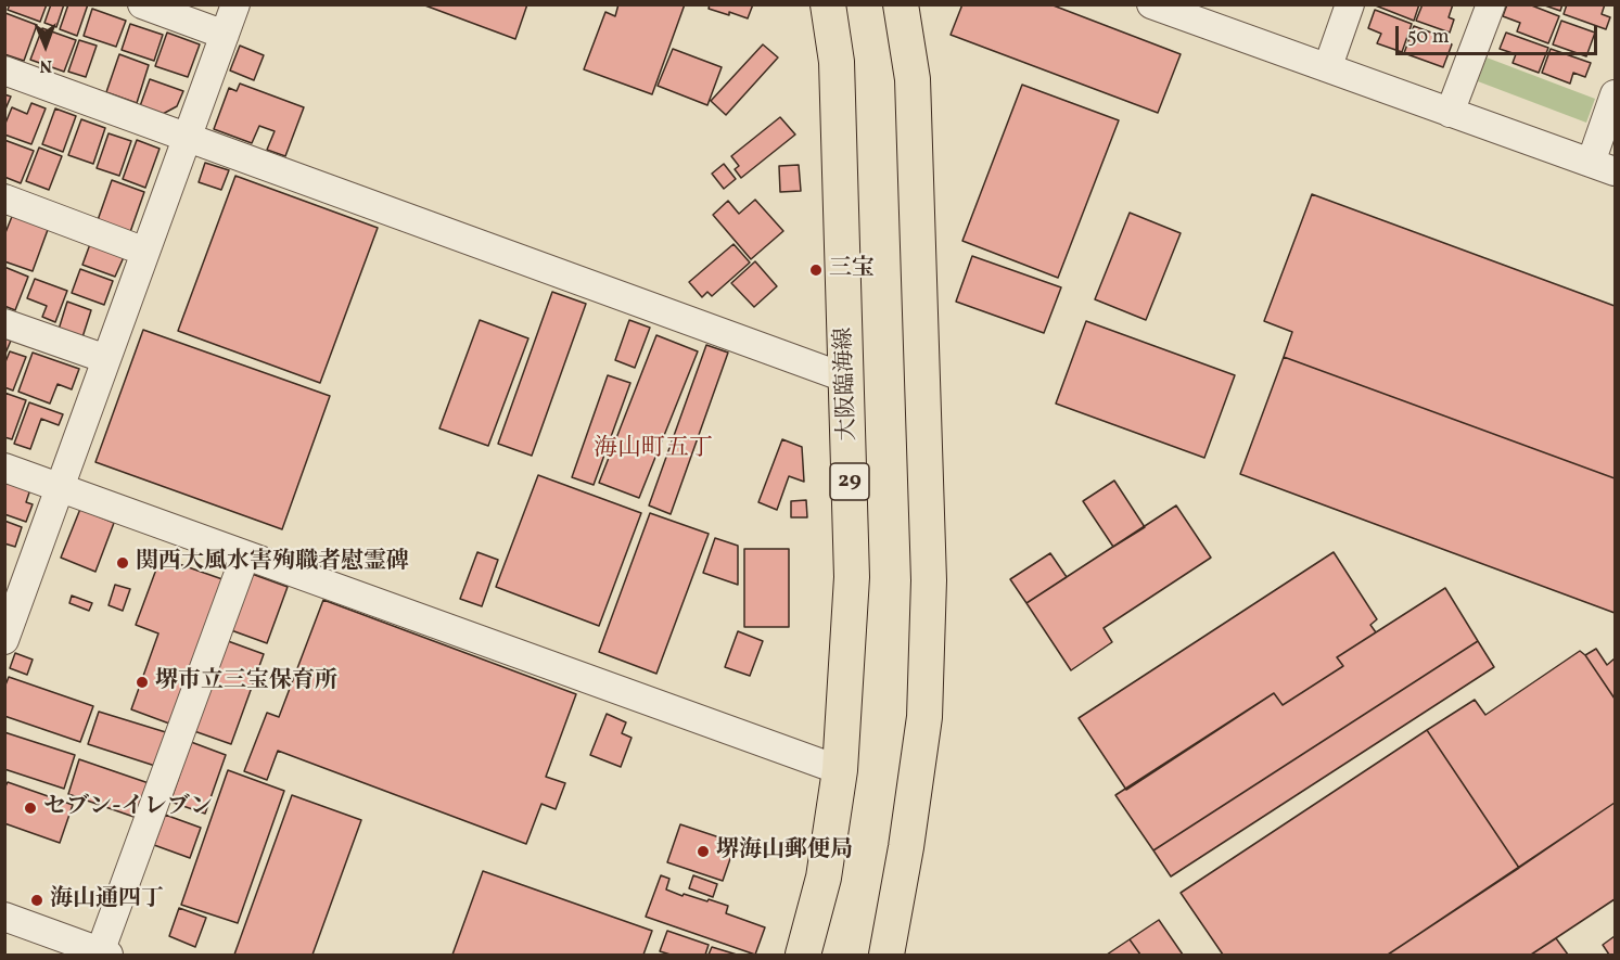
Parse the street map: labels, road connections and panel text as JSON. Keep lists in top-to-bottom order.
{
  "streets": {
    "main road": ["大阪臨海線", "29"]
  },
  "districts": ["海山町五丁"],
  "places": [
    "三宝",
    "関西大風水害殉職者慰霊碑",
    "堺市立三宝保育所",
    "セブン-イレブン",
    "堺海山郵便局",
    "海山通四丁"
  ],
  "scale_bar": "50 m",
  "north": "bottom"
}
